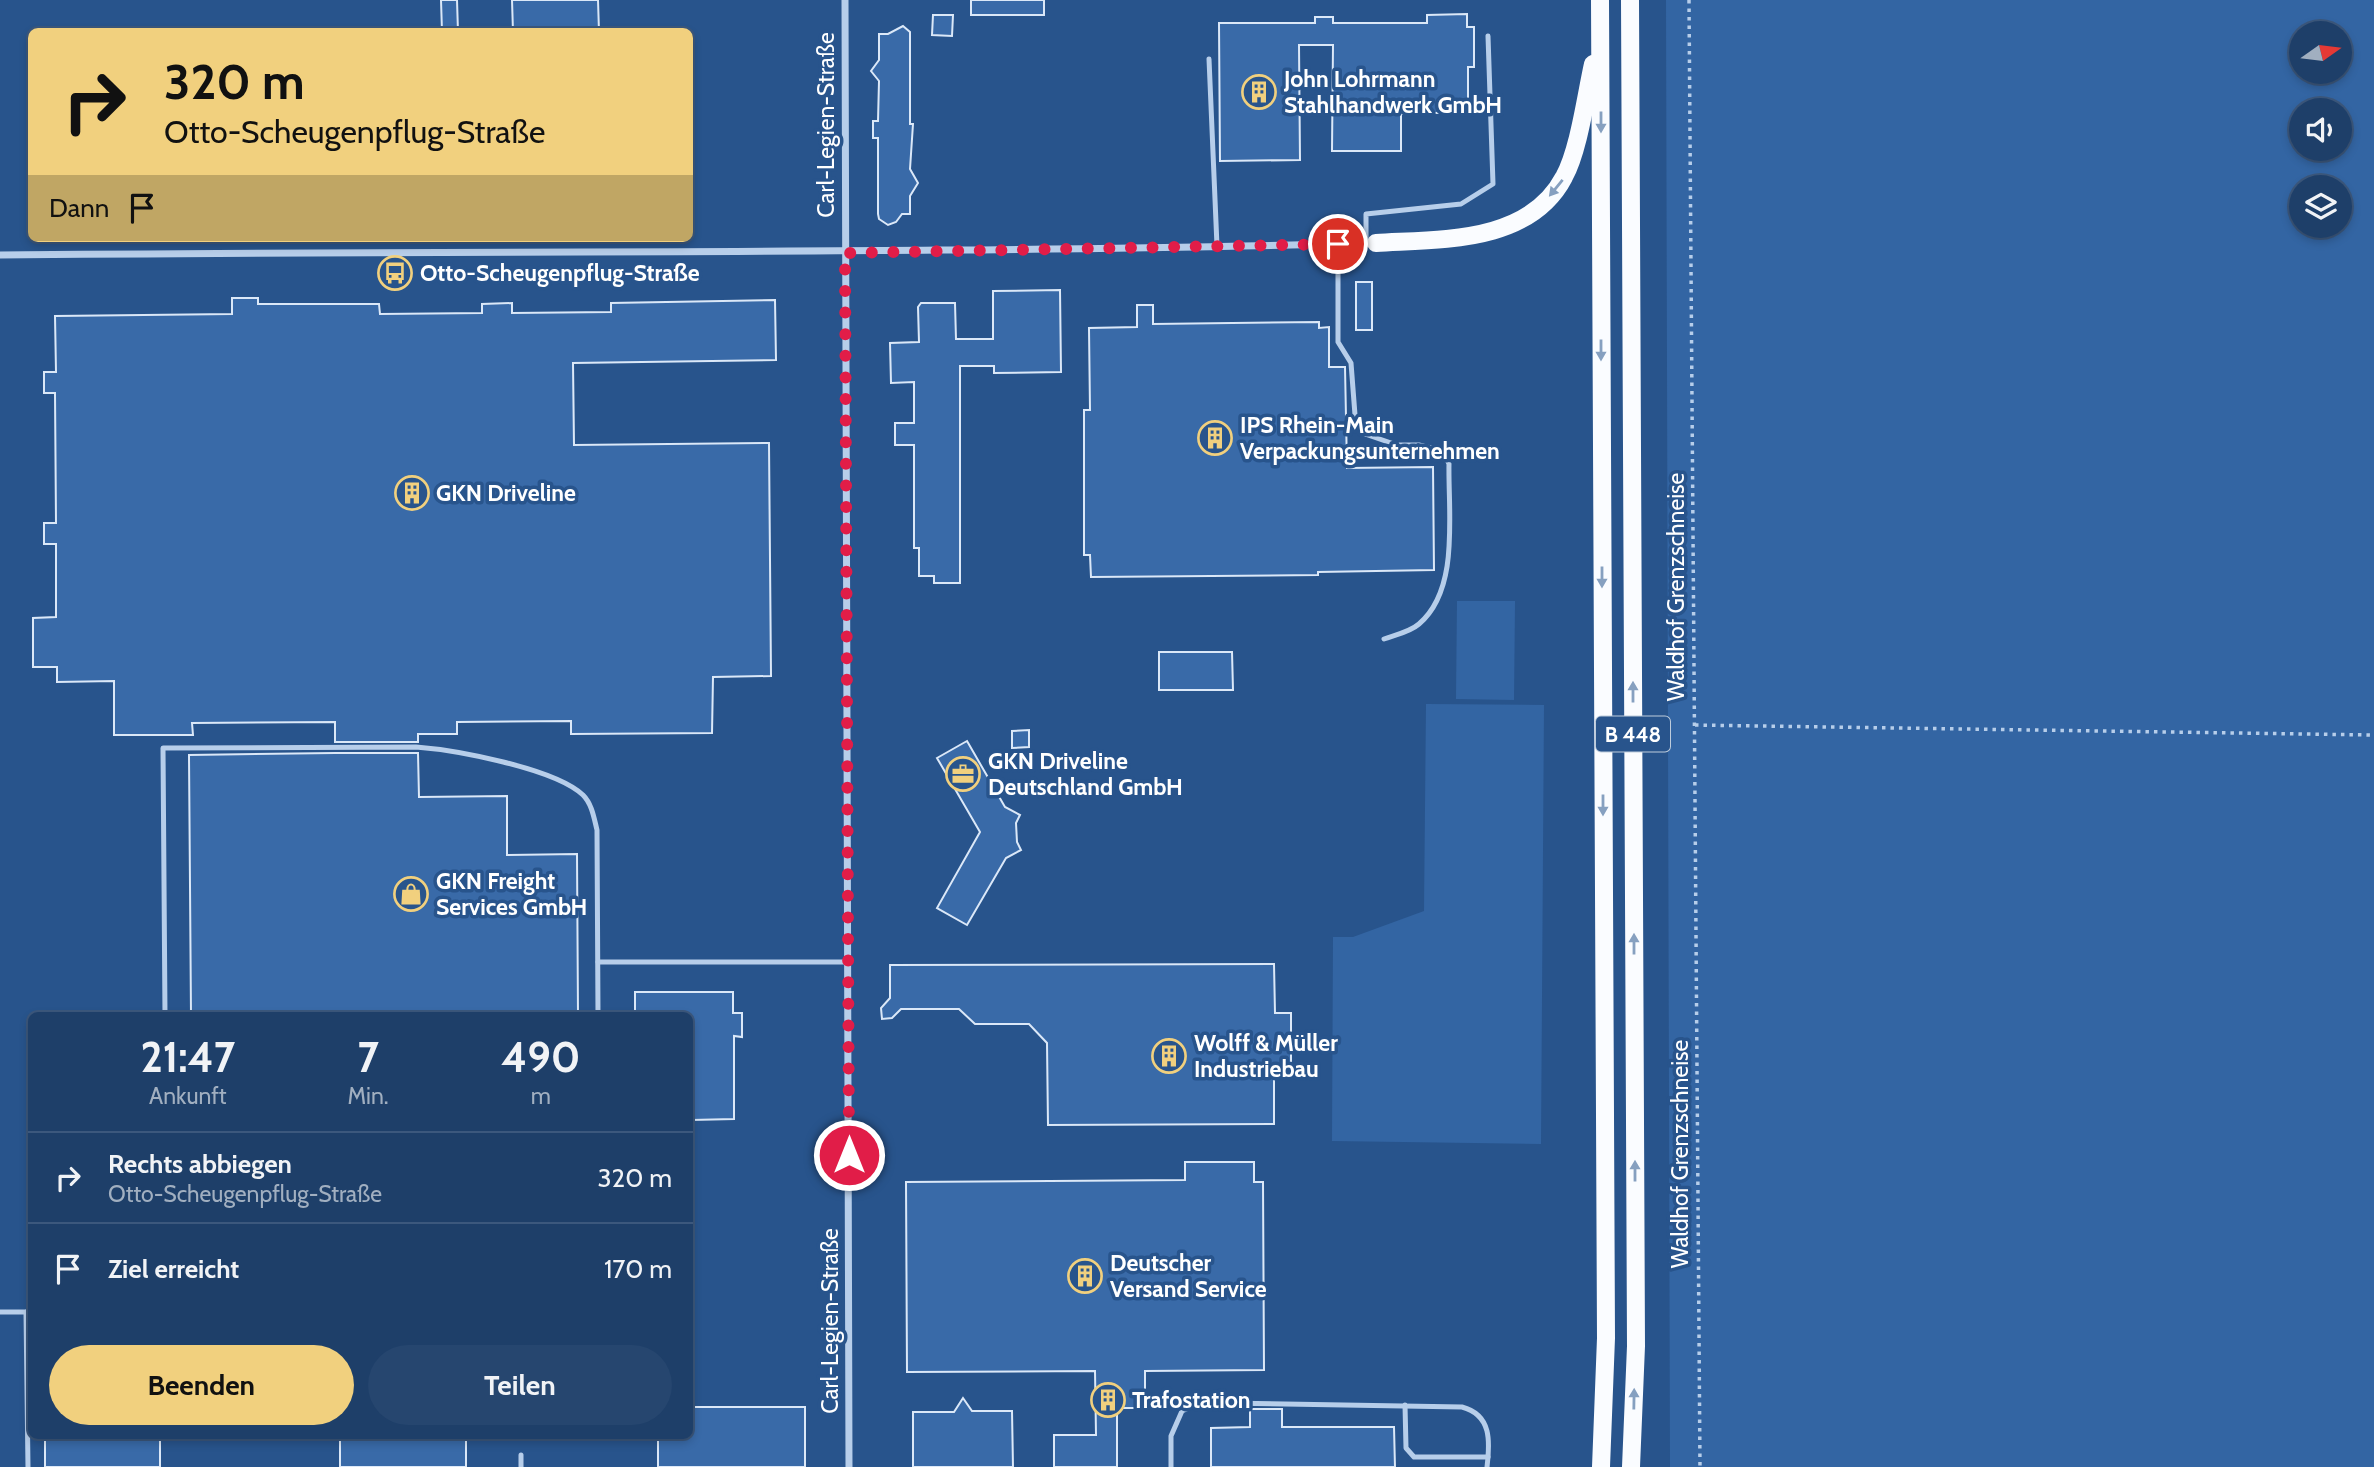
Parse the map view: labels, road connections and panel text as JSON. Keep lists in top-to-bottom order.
{
  "streets": {
    "main road": ["B 448"],
    "street": ["Carl-Legien-Straße"],
    "path": ["Waldhof Grenzschneise"]
  },
  "places": {
    "building": [
      "John Lohrmann Stahlhandwerk GmbH",
      "IPS Rhein-Main Verpackungsunternehmen",
      "GKN Driveline",
      "Wolff & Müller Industriebau",
      "Deutscher Versand Service",
      "Trafostation"
    ],
    "bus stop": ["Otto-Scheugenpflug-Straße"],
    "office": ["GKN Driveline Deutschland GmbH"],
    "shop": ["GKN Freight Services GmbH"]
  },
  "north": "right",
  "page": {
    "turn": ["320 m", "Otto-Scheugenpflug-Straße"],
    "then": "Dann",
    "eta": [
      "21:47",
      "Ankunft",
      "7",
      "Min.",
      "490",
      "m"
    ],
    "list": [
      {
        "name": "Rechts abbiegen",
        "note": "Otto-Scheugenpflug-Straße",
        "value": "320 m"
      },
      {
        "name": "Ziel erreicht",
        "value": "170 m"
      }
    ],
    "buttons": ["Beenden", "Teilen"]
  }
}
